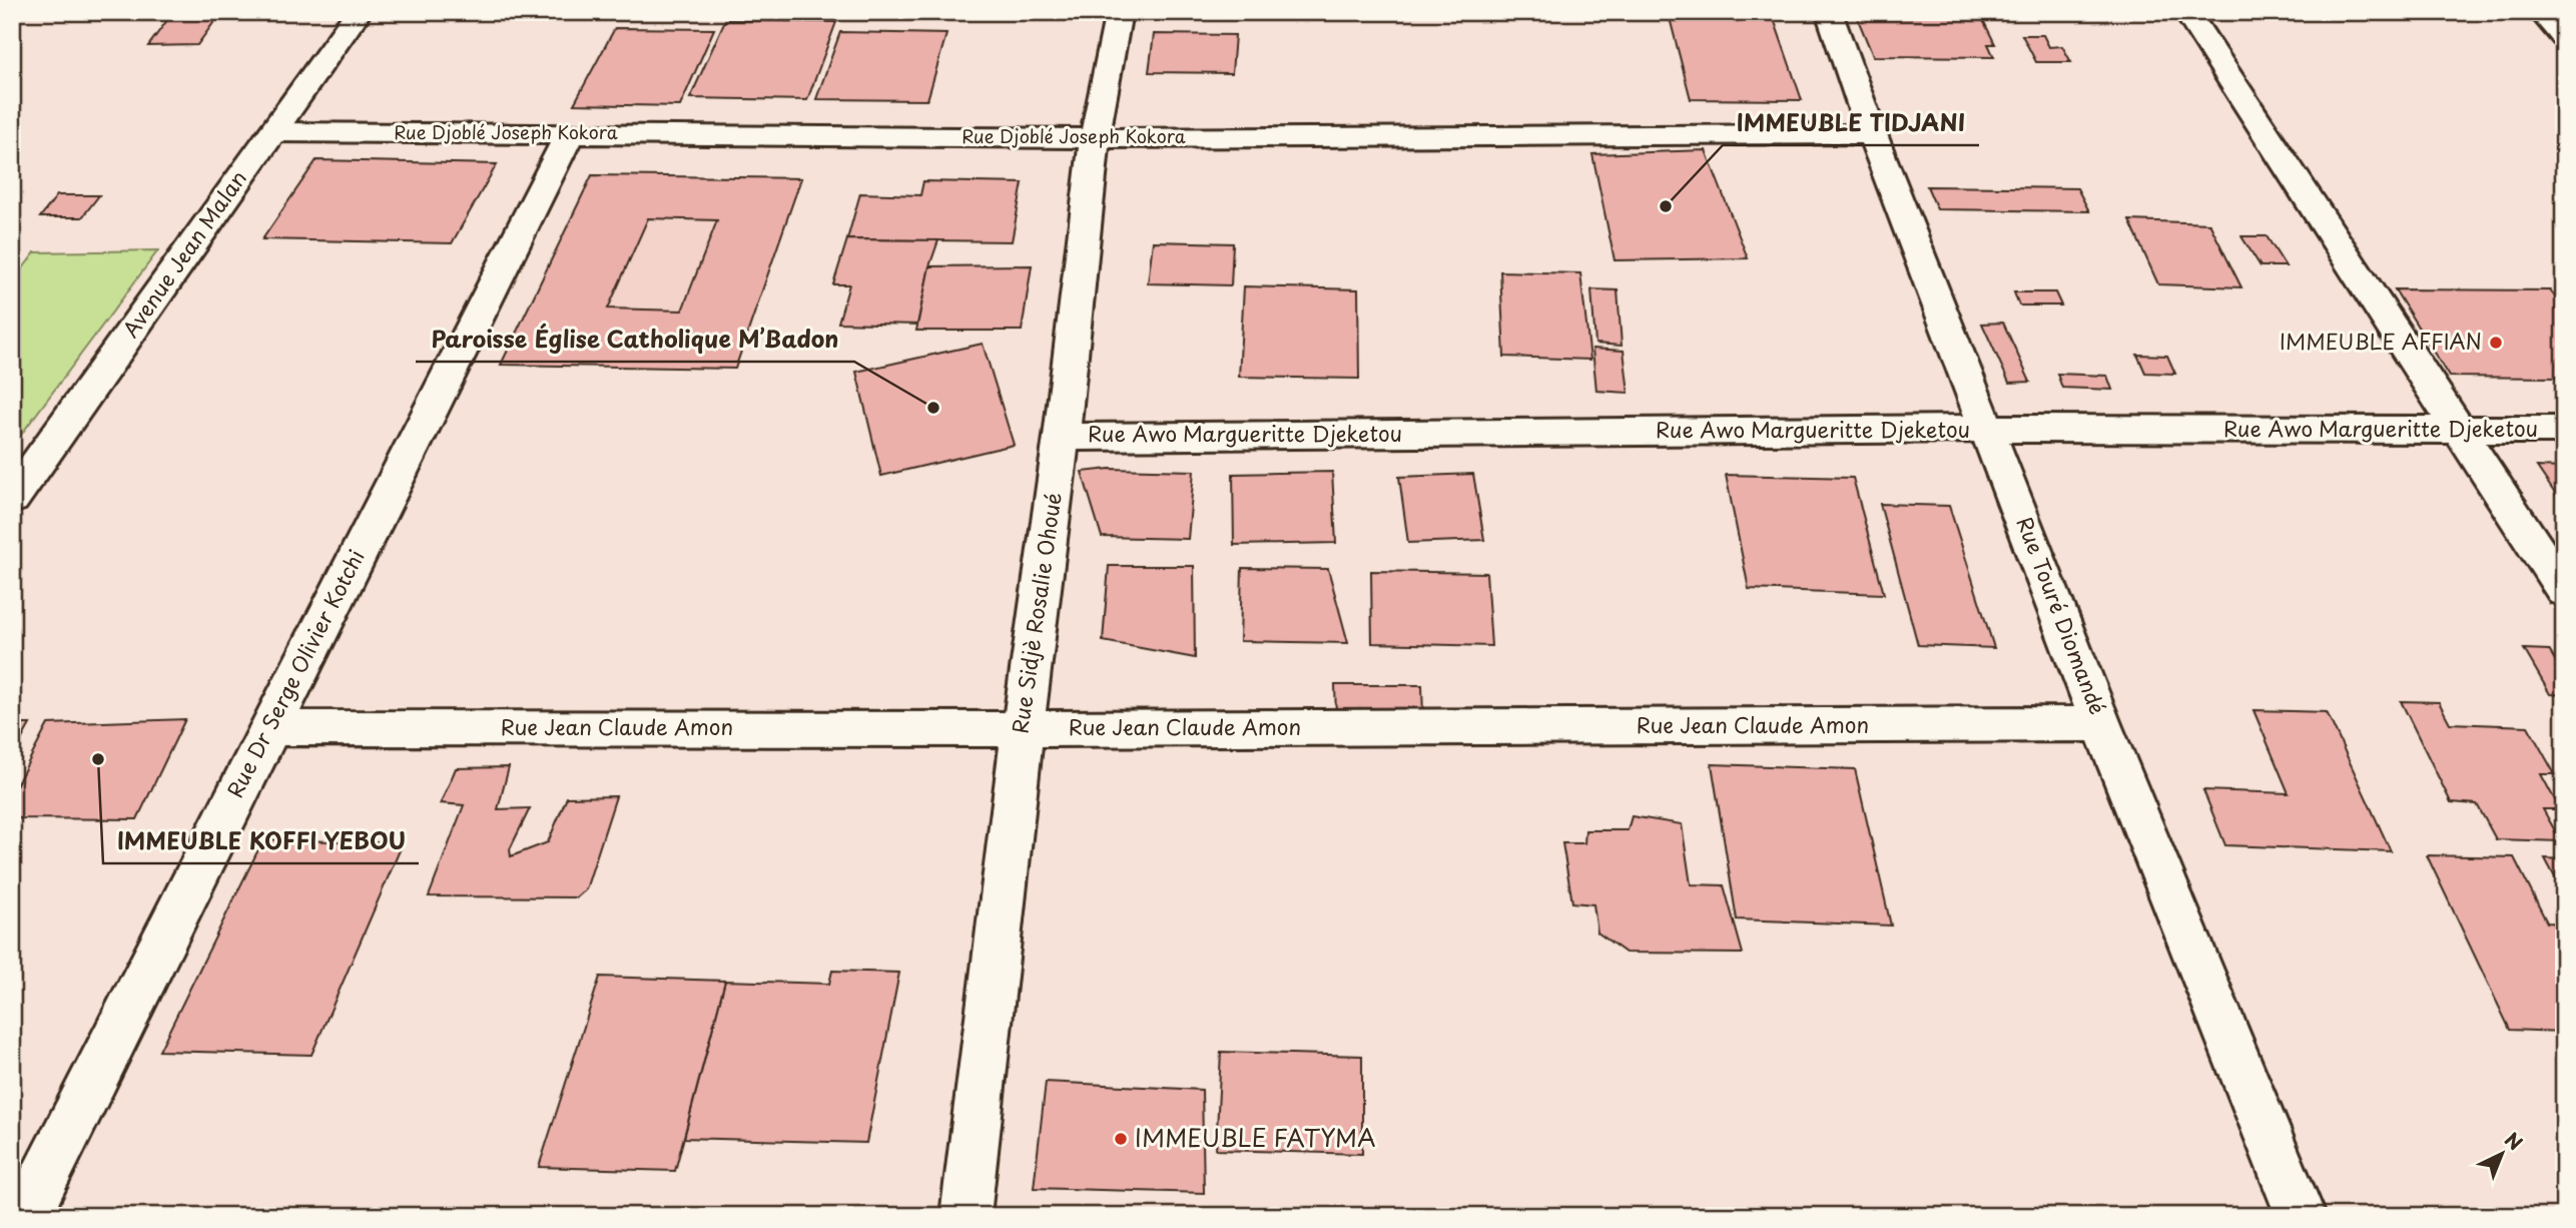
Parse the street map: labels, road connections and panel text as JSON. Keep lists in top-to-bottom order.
{
  "streets": {
    "street": [
      "Rue Djoblé Joseph Kokora",
      "Avenue Jean Malan",
      "Rue Awo Margueritte Djeketou",
      "Rue Sidjè Rosalie Ohoué",
      "Rue Touré Diomandé",
      "Rue Dr Serge Olivier Kotchi",
      "Rue Jean Claude Amon"
    ]
  },
  "crossings": [
    ["Rue Djoblé Joseph Kokora", "Avenue Jean Malan"],
    ["Rue Djoblé Joseph Kokora", "Rue Sidjè Rosalie Ohoué"],
    ["Rue Djoblé Joseph Kokora", "Rue Touré Diomandé"],
    ["Rue Djoblé Joseph Kokora", "Rue Dr Serge Olivier Kotchi"],
    ["Rue Awo Margueritte Djeketou", "Rue Sidjè Rosalie Ohoué"],
    ["Rue Awo Margueritte Djeketou", "Rue Touré Diomandé"],
    ["Rue Sidjè Rosalie Ohoué", "Rue Jean Claude Amon"],
    ["Rue Touré Diomandé", "Rue Jean Claude Amon"],
    ["Rue Dr Serge Olivier Kotchi", "Rue Jean Claude Amon"]
  ],
  "places": [
    "IMMEUBLE TIDJANI",
    "IMMEUBLE AFFIAN",
    "Paroisse Église Catholique M’Badon",
    "IMMEUBLE KOFFI YEBOU",
    "IMMEUBLE FATYMA"
  ],
  "north": "top right"
}
